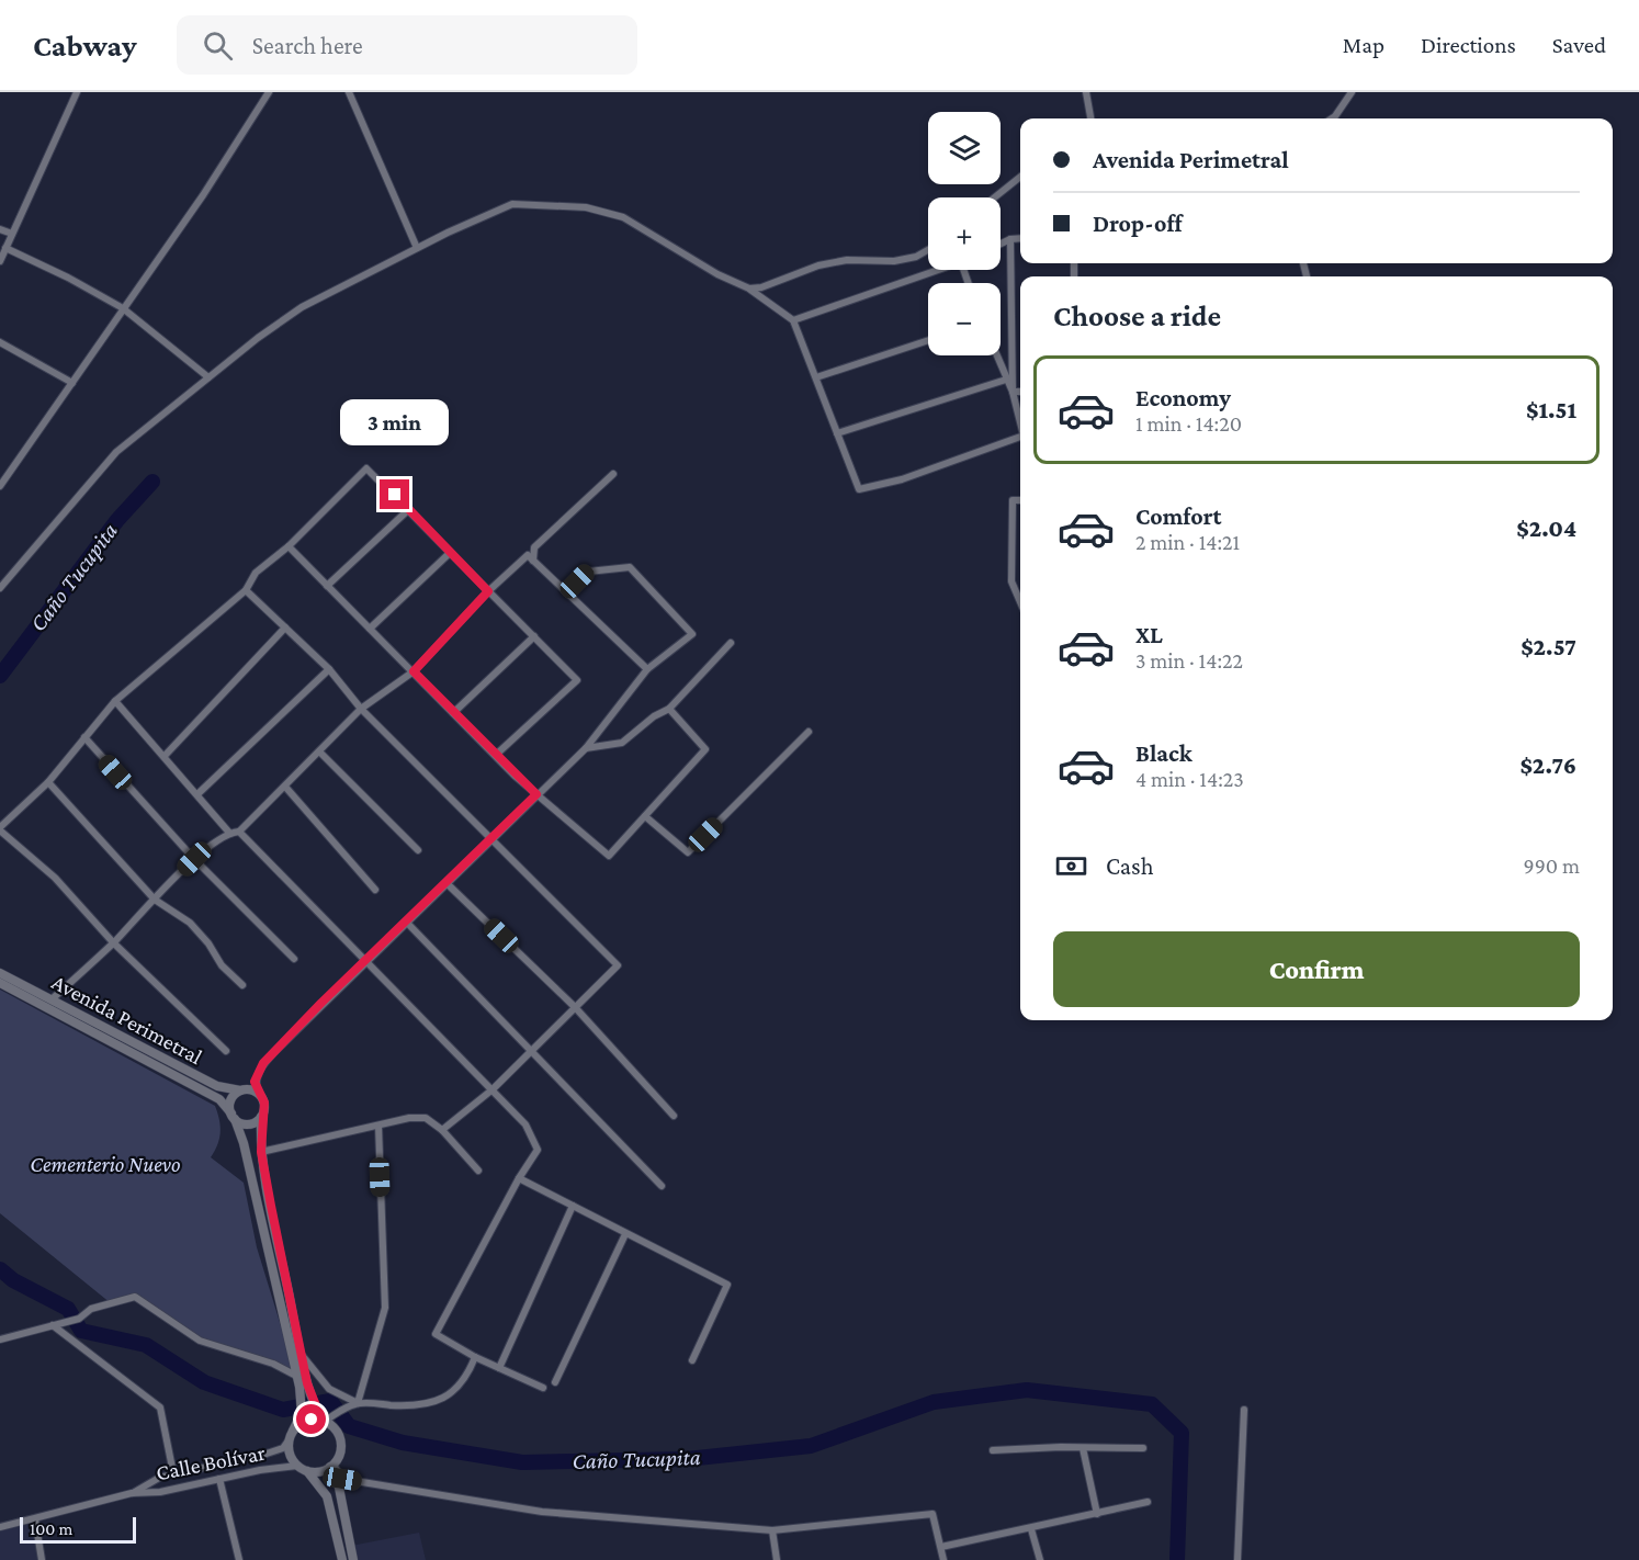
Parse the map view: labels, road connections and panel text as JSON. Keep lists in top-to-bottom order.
{
  "streets": {
    "street": ["Avenida Perimetral", "Calle Bolívar"]
  },
  "water": ["Caño Tucupita"],
  "parks": ["Cementerio Nuevo"],
  "scale_bar": "100 m",
  "page": {
    "header": "Cabway",
    "search": "Search here",
    "nav": ["Map", "Directions", "Saved"],
    "map_buttons": ["+", "−"],
    "banner": ["Avenida Perimetral", "Drop-off"],
    "heading": "Choose a ride",
    "list": [
      {
        "name": "Economy",
        "note": "1 min · 14:20",
        "value": "$1.51"
      },
      {
        "name": "Comfort",
        "note": "2 min · 14:21",
        "value": "$2.04"
      },
      {
        "name": "XL",
        "note": "3 min · 14:22",
        "value": "$2.57"
      },
      {
        "name": "Black",
        "note": "4 min · 14:23",
        "value": "$2.76"
      }
    ],
    "bubble": "3 min",
    "pay": ["Cash", "990 m"],
    "buttons": "Confirm",
    "scale": "100 m"
  }
}
